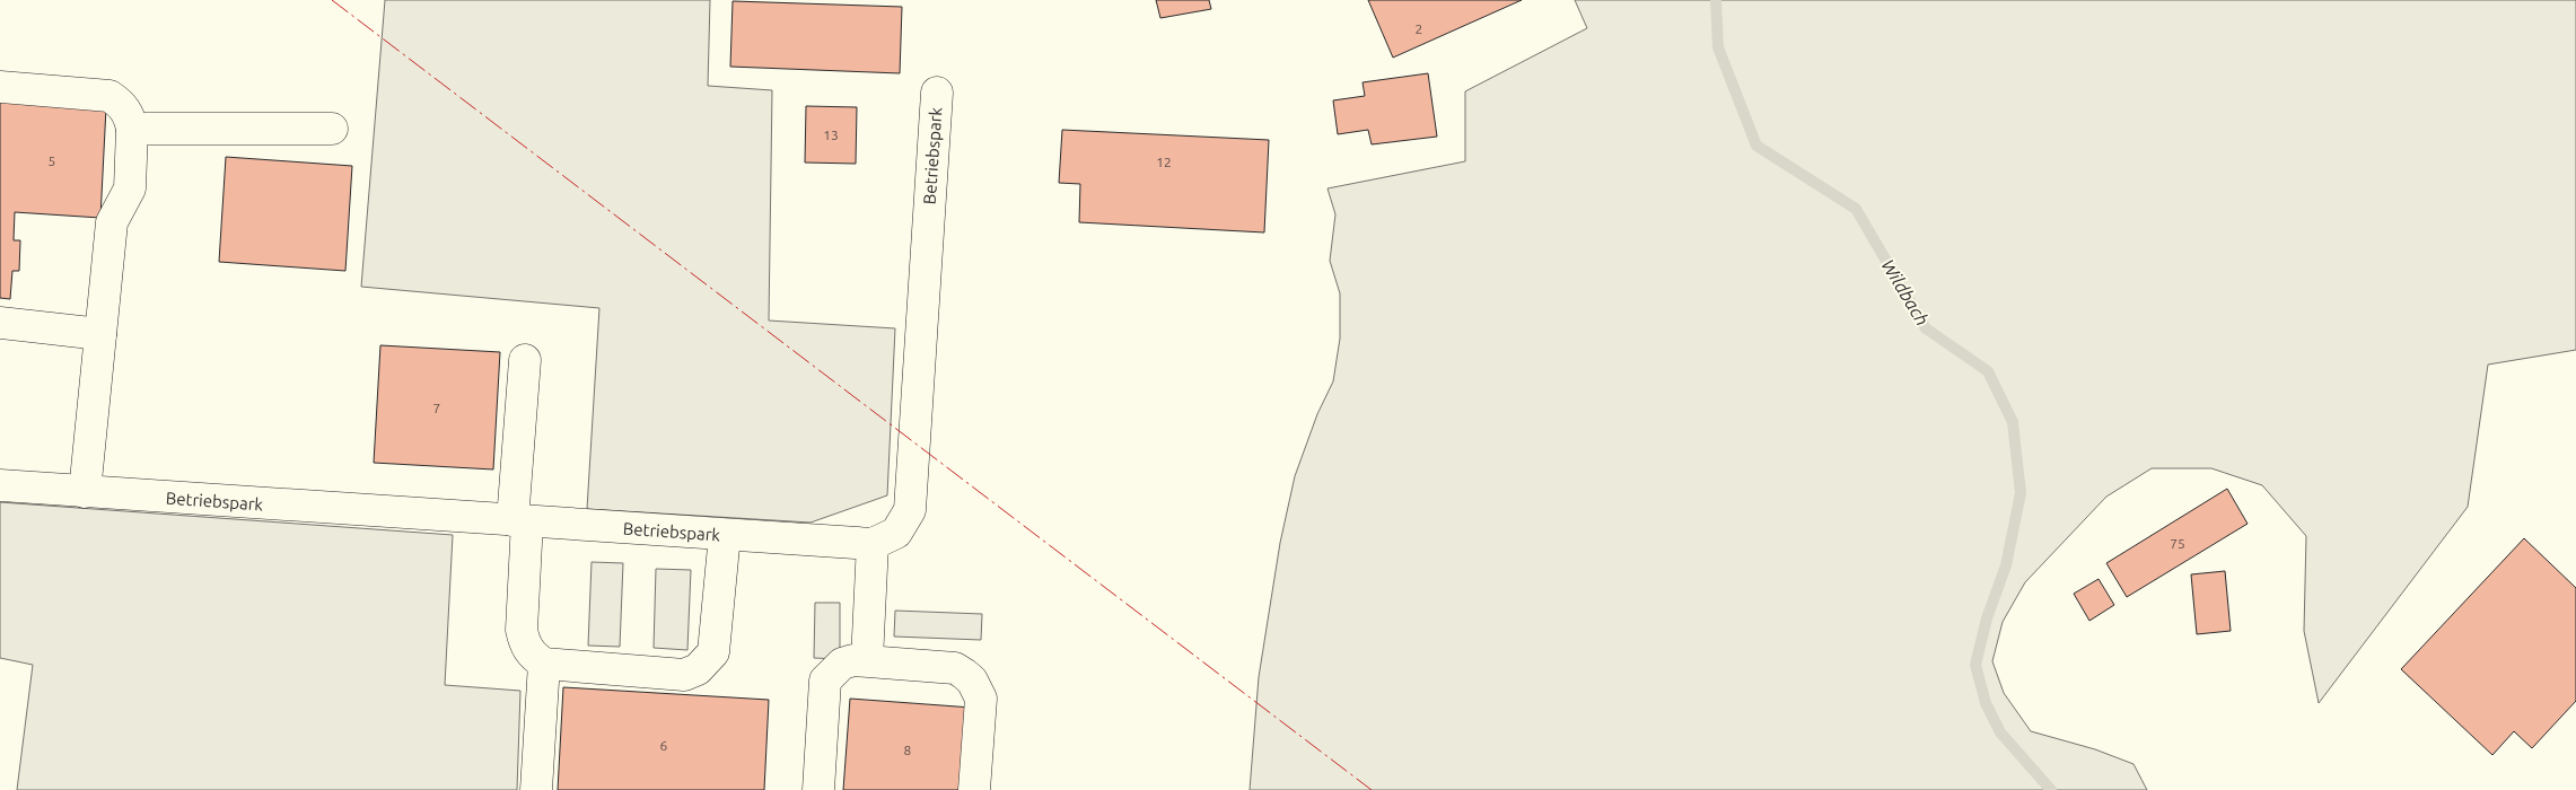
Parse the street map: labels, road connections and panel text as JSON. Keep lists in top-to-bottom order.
{
  "streets": {
    "street": ["Betriebspark"]
  },
  "water": ["Wildbach"],
  "house_numbers": [
    "2",
    "13",
    "5",
    "12",
    "7",
    "75",
    "6",
    "8"
  ]
}
